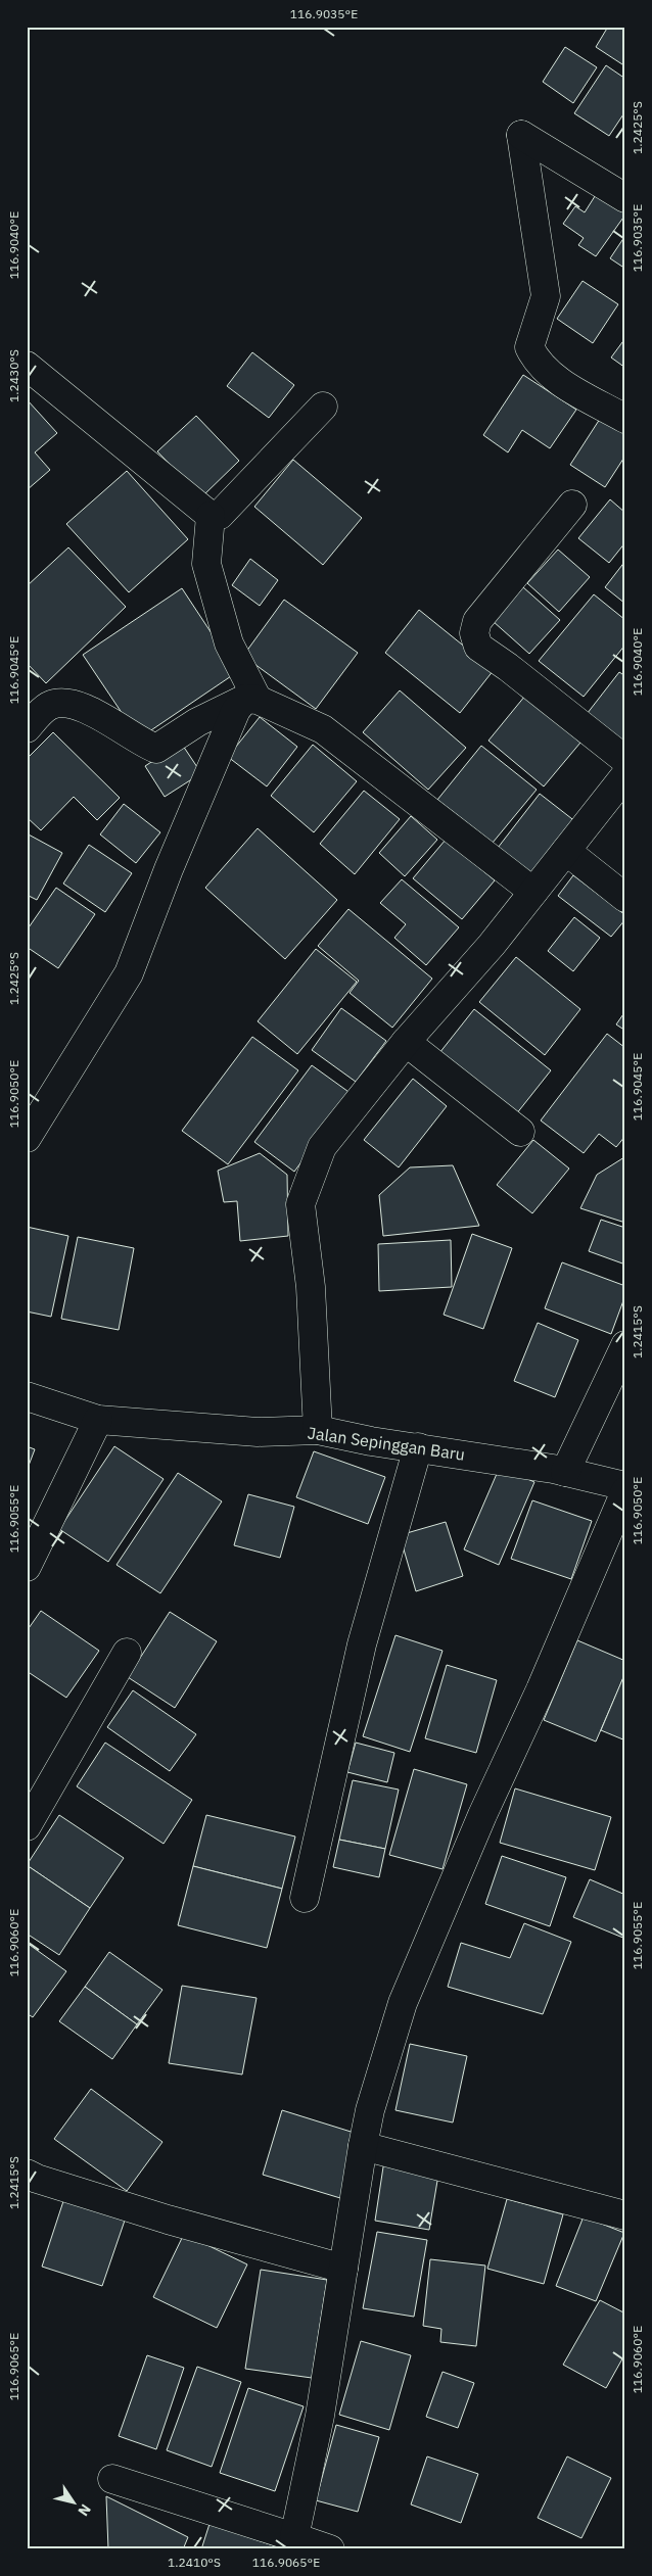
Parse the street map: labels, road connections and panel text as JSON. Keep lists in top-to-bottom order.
{
  "streets": {
    "street": ["Jalan Sepinggan Baru"]
  },
  "north": "bottom right",
  "coordinates": [
    "116.9035°E",
    "1.2425°S",
    "116.9040°E",
    "1.2430°S",
    "116.9045°E",
    "116.9050°E",
    "1.2415°S",
    "116.9055°E",
    "116.9060°E",
    "116.9065°E",
    "1.2410°S"
  ]
}
